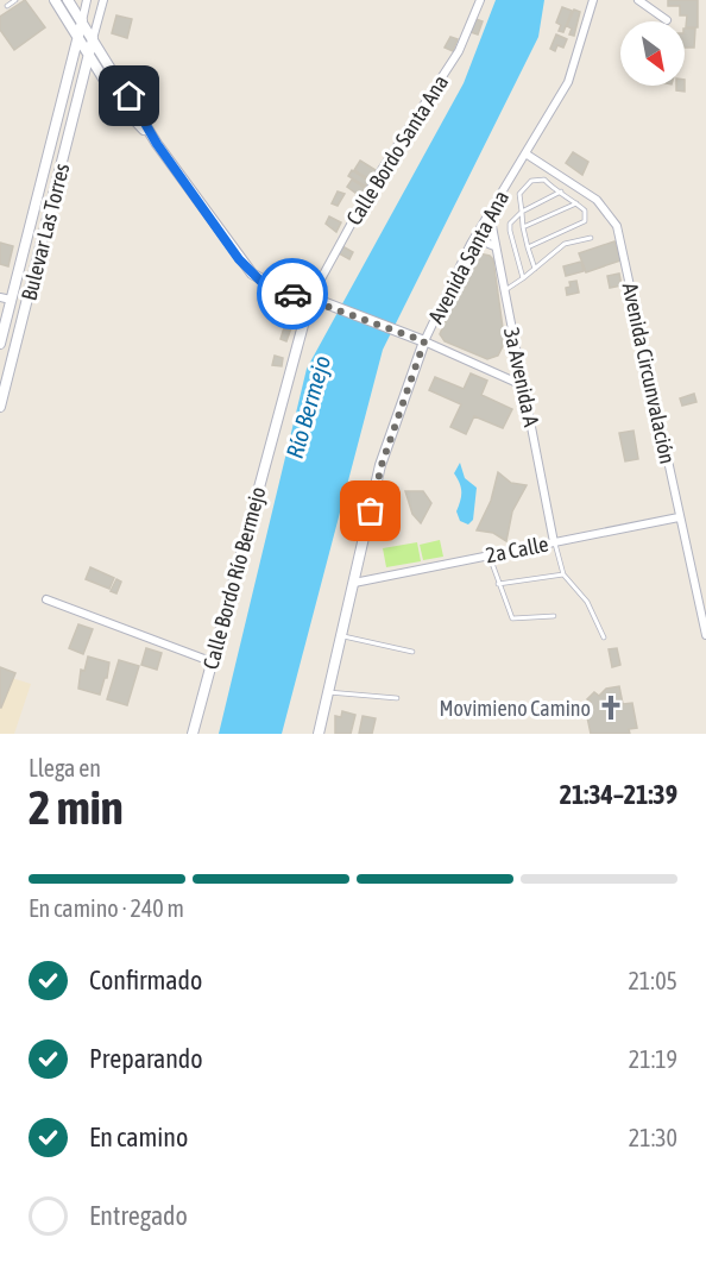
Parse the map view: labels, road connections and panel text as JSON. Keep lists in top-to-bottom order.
{
  "streets": {
    "main road": ["Bulevar Las Torres", "Avenida Santa Ana", "Calle Bordo Río Bermejo"],
    "street": [
      "Calle Bordo Santa Ana",
      "Avenida Circunvalación",
      "3a Avenida A",
      "2a Calle"
    ]
  },
  "crossings": [
    ["Calle Bordo Santa Ana", "Calle Bordo Río Bermejo"],
    ["Avenida Santa Ana", "Avenida Circunvalación"],
    ["Avenida Santa Ana", "3a Avenida A"],
    ["Avenida Santa Ana", "2a Calle"],
    ["Avenida Circunvalación", "2a Calle"],
    ["3a Avenida A", "2a Calle"]
  ],
  "water": ["Río Bermejo"],
  "places": {
    "church": ["Movimieno Camino"]
  },
  "north": "bottom right",
  "page": {
    "heading": ["2 min", "Llega en", "21:34–21:39"],
    "bar": "En camino · 240 m",
    "list": [
      ["Confirmado", "21:05"],
      ["Preparando", "21:19"],
      ["En camino", "21:30"],
      "Entregado"
    ]
  }
}
